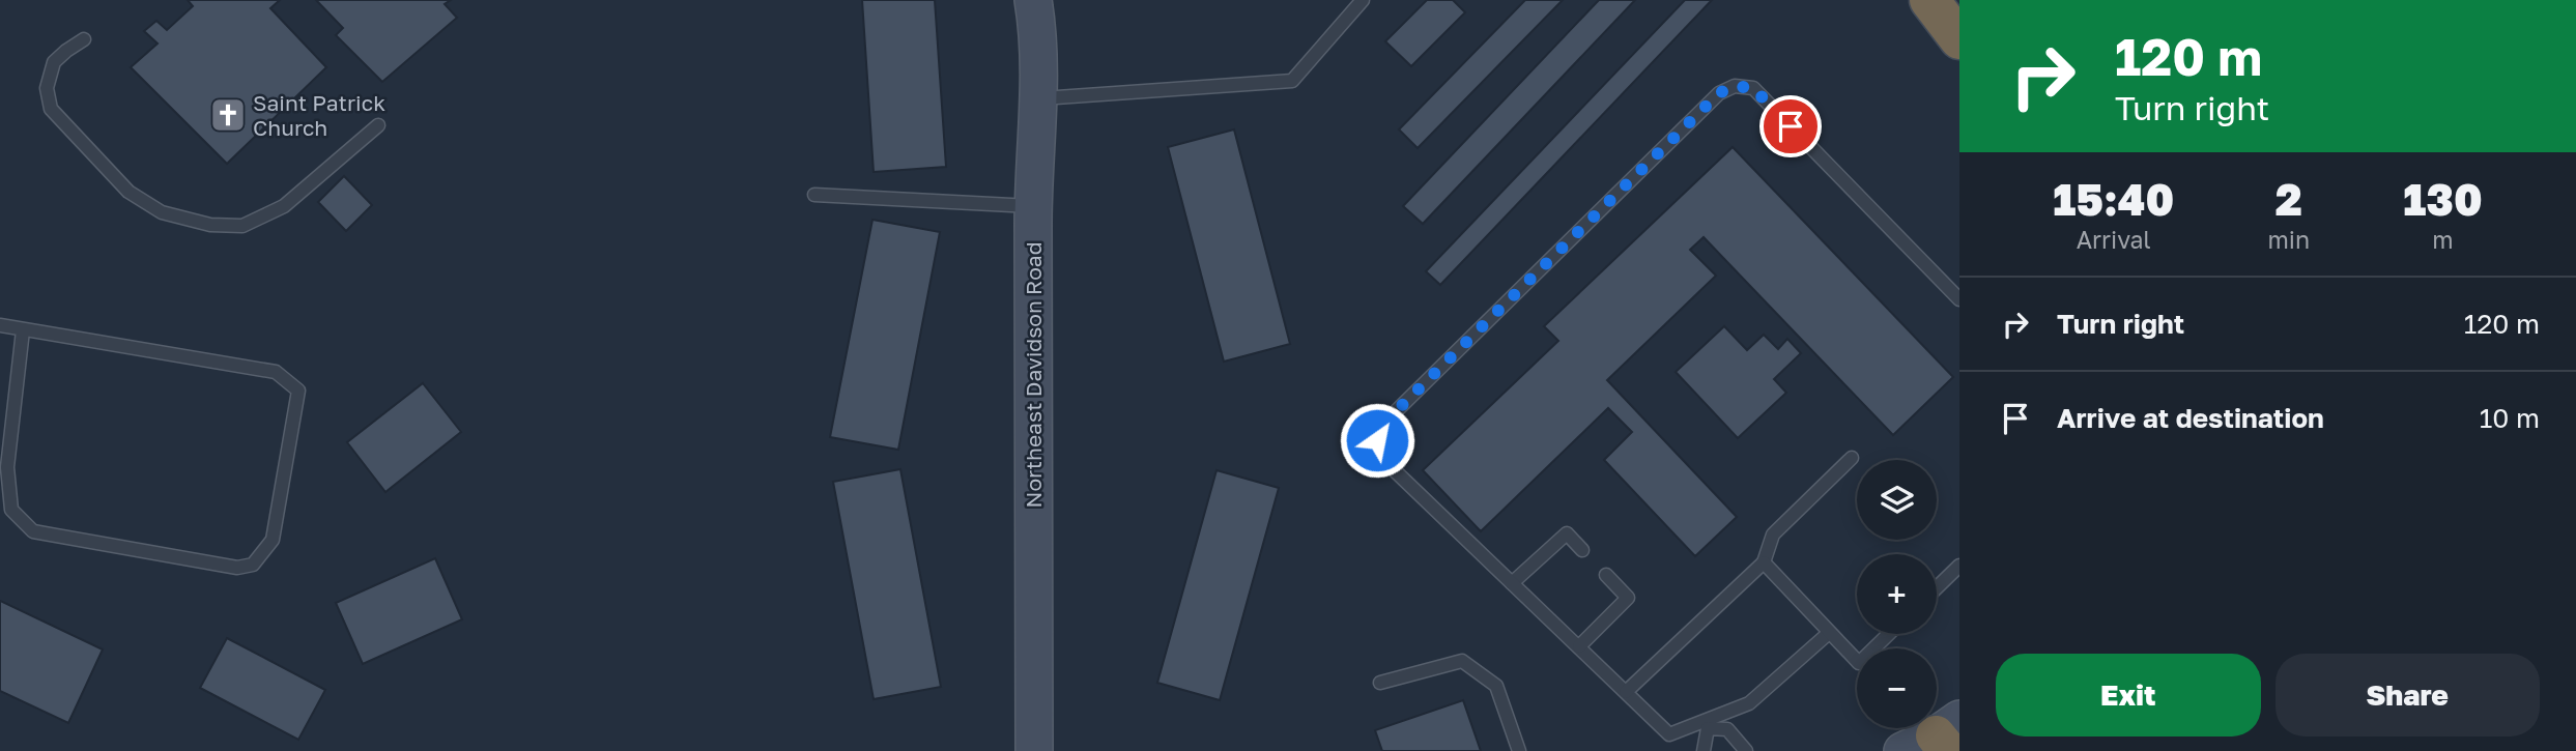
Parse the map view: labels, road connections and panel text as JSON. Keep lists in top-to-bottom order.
{
  "streets": {
    "street": ["Northeast Davidson Road"]
  },
  "places": {
    "church": ["Saint Patrick Church"]
  },
  "page": {
    "turn": ["120 m", "Turn right"],
    "eta": [
      "15:40",
      "Arrival",
      "2",
      "min",
      "130",
      "m"
    ],
    "list": [
      {
        "name": "Turn right",
        "value": "120 m"
      },
      {
        "name": "Arrive at destination",
        "value": "10 m"
      }
    ],
    "map_buttons": ["+", "−"],
    "buttons": ["Exit", "Share"]
  }
}
